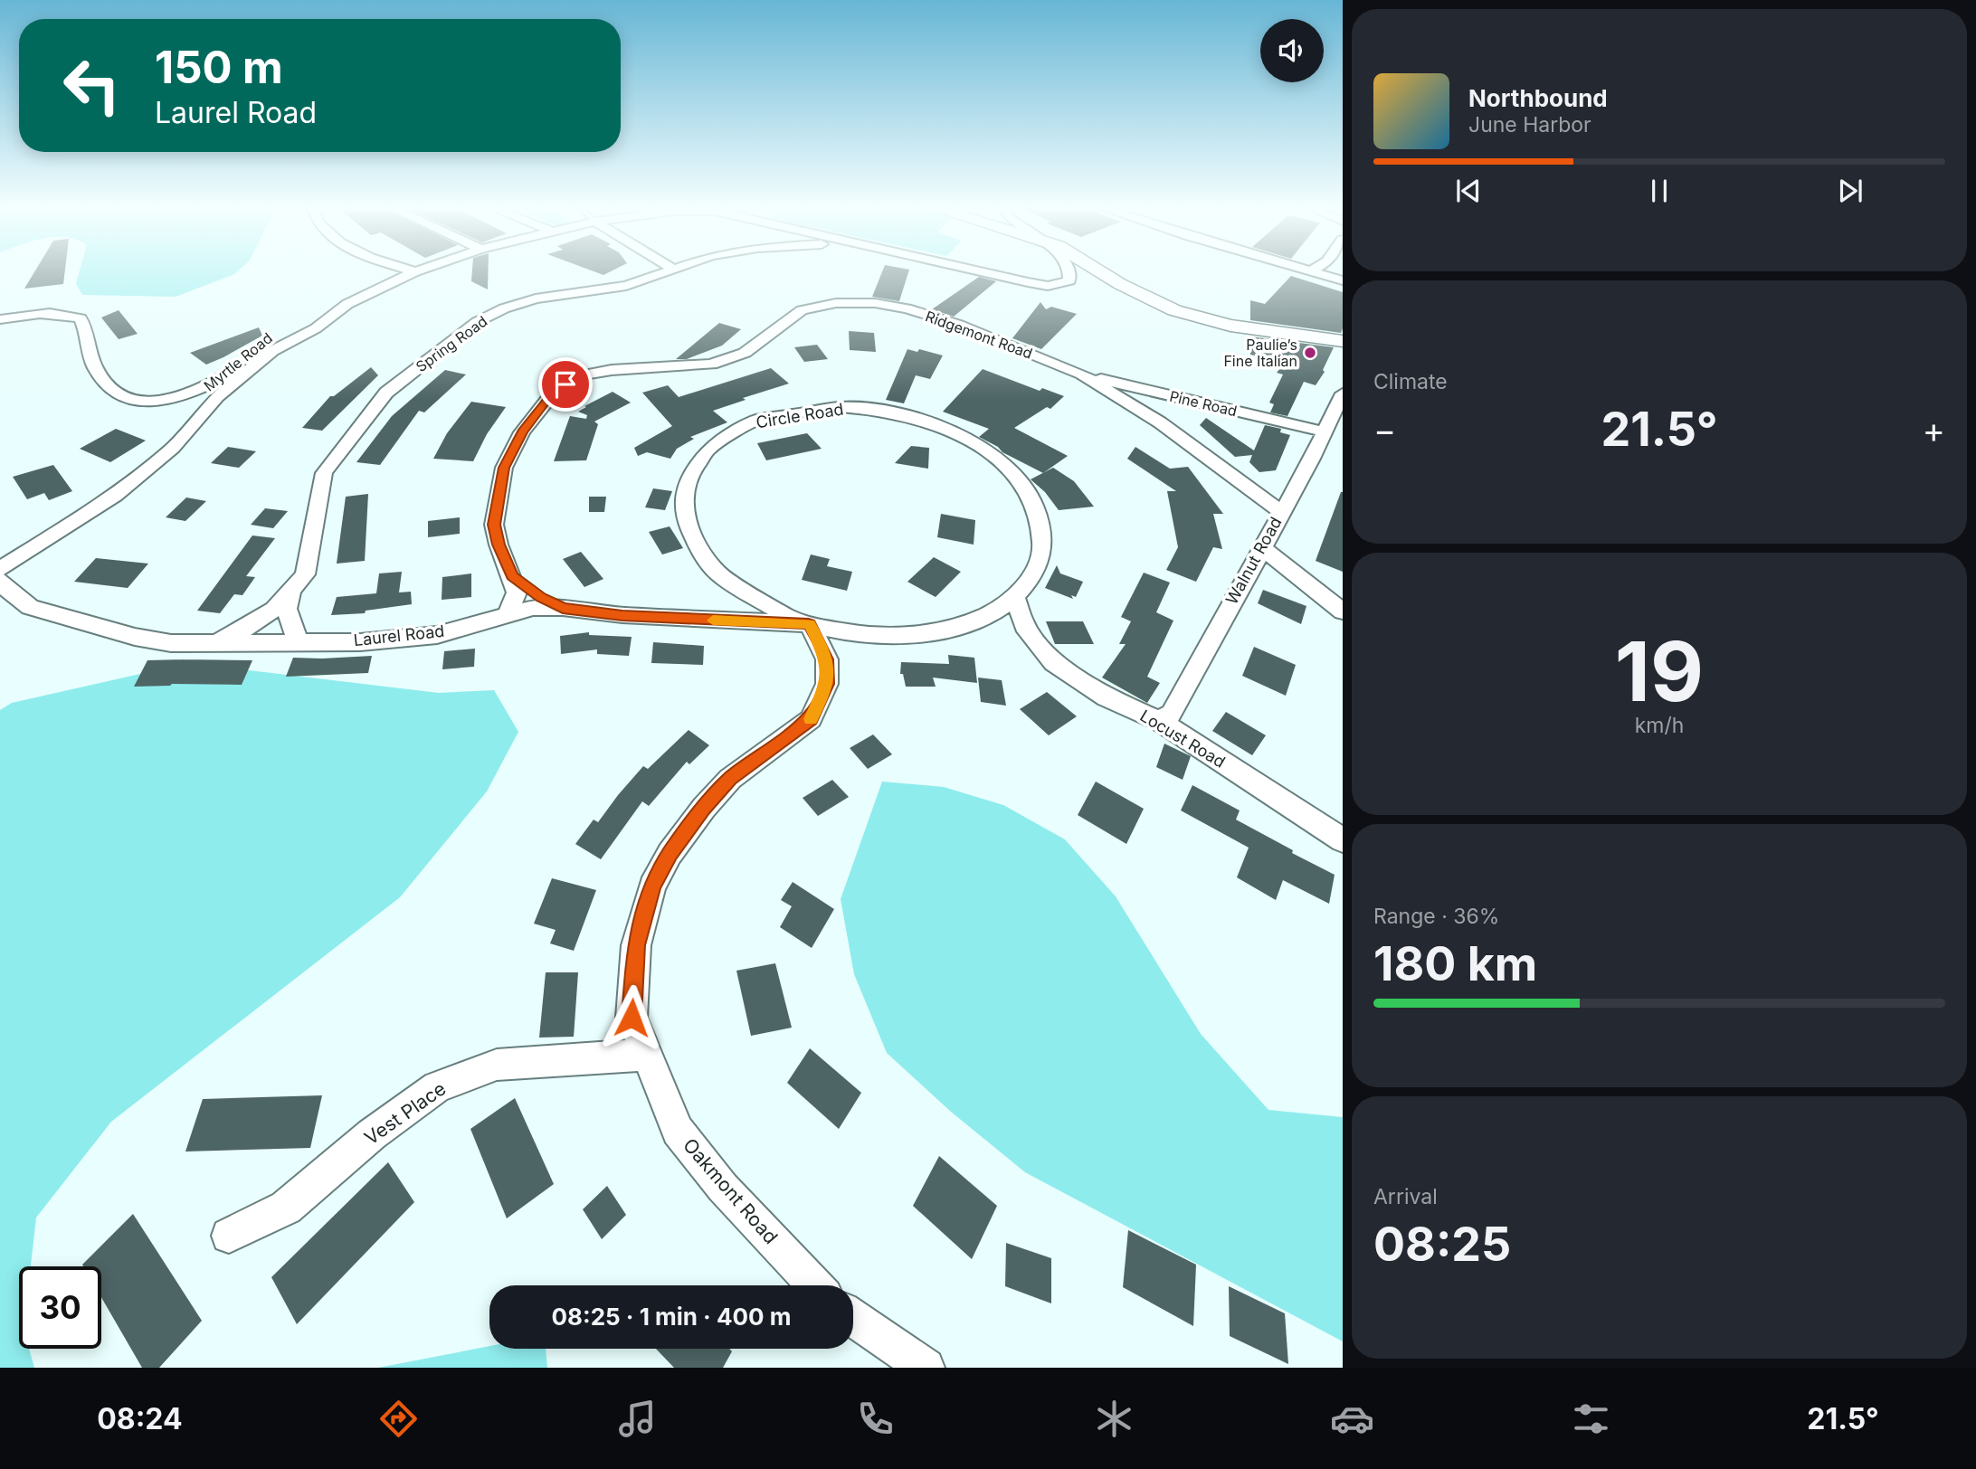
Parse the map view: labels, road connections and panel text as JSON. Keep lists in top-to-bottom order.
{
  "streets": {
    "street": [
      "Ridgemont Road",
      "Spring Road",
      "Myrtle Road",
      "Pine Road",
      "Circle Road",
      "Walnut Road",
      "Laurel Road",
      "Locust Road",
      "Vest Place",
      "Oakmont Road"
    ]
  },
  "crossings": [
    ["Ridgemont Road", "Pine Road"],
    ["Ridgemont Road", "Walnut Road"],
    ["Ridgemont Road", "Laurel Road"],
    ["Spring Road", "Laurel Road"],
    ["Pine Road", "Walnut Road"],
    ["Circle Road", "Laurel Road"],
    ["Circle Road", "Locust Road"],
    ["Circle Road", "Oakmont Road"],
    ["Walnut Road", "Locust Road"],
    ["Laurel Road", "Oakmont Road"],
    ["Vest Place", "Oakmont Road"]
  ],
  "places": ["Paulie’s Fine Italian"],
  "page": {
    "turn": ["150 m", "Laurel Road"],
    "song": ["Northbound", "June Harbor"],
    "tile": [
      "Climate",
      ["19", "km/h"],
      ["Range · 36%", "180 km"],
      ["Arrival", "08:25"]
    ],
    "heat": ["−", "21.5°", "+"],
    "limit": "30",
    "trip": "08:25 · 1 min · 400 m",
    "tabs": ["08:24", "21.5°"]
  }
}
